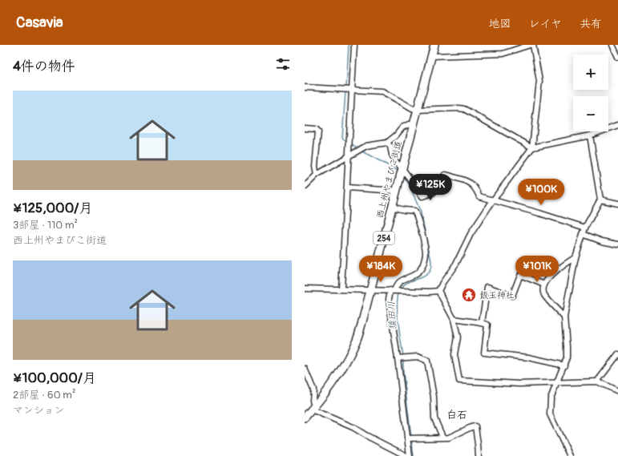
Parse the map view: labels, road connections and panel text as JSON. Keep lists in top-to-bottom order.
{
  "streets": {
    "highway": ["西上州やまびこ街道", "254"]
  },
  "districts": ["白石"],
  "water": ["猿田川"],
  "places": {
    "temple": ["飯玉神社"]
  },
  "page": {
    "header": "Casavia",
    "nav": ["地図", "レイヤ", "共有"],
    "heading": "4件の物件",
    "map_buttons": ["+", "−"],
    "list": [
      {
        "name": "¥125,000/月",
        "note": "3部屋 · 110 m² · 西上州やまびこ街道"
      },
      {
        "name": "¥100,000/月",
        "note": "2部屋 · 60 m² · マンション"
      }
    ],
    "price": [
      "¥125K",
      "¥100K",
      "¥184K",
      "¥101K"
    ]
  }
}
